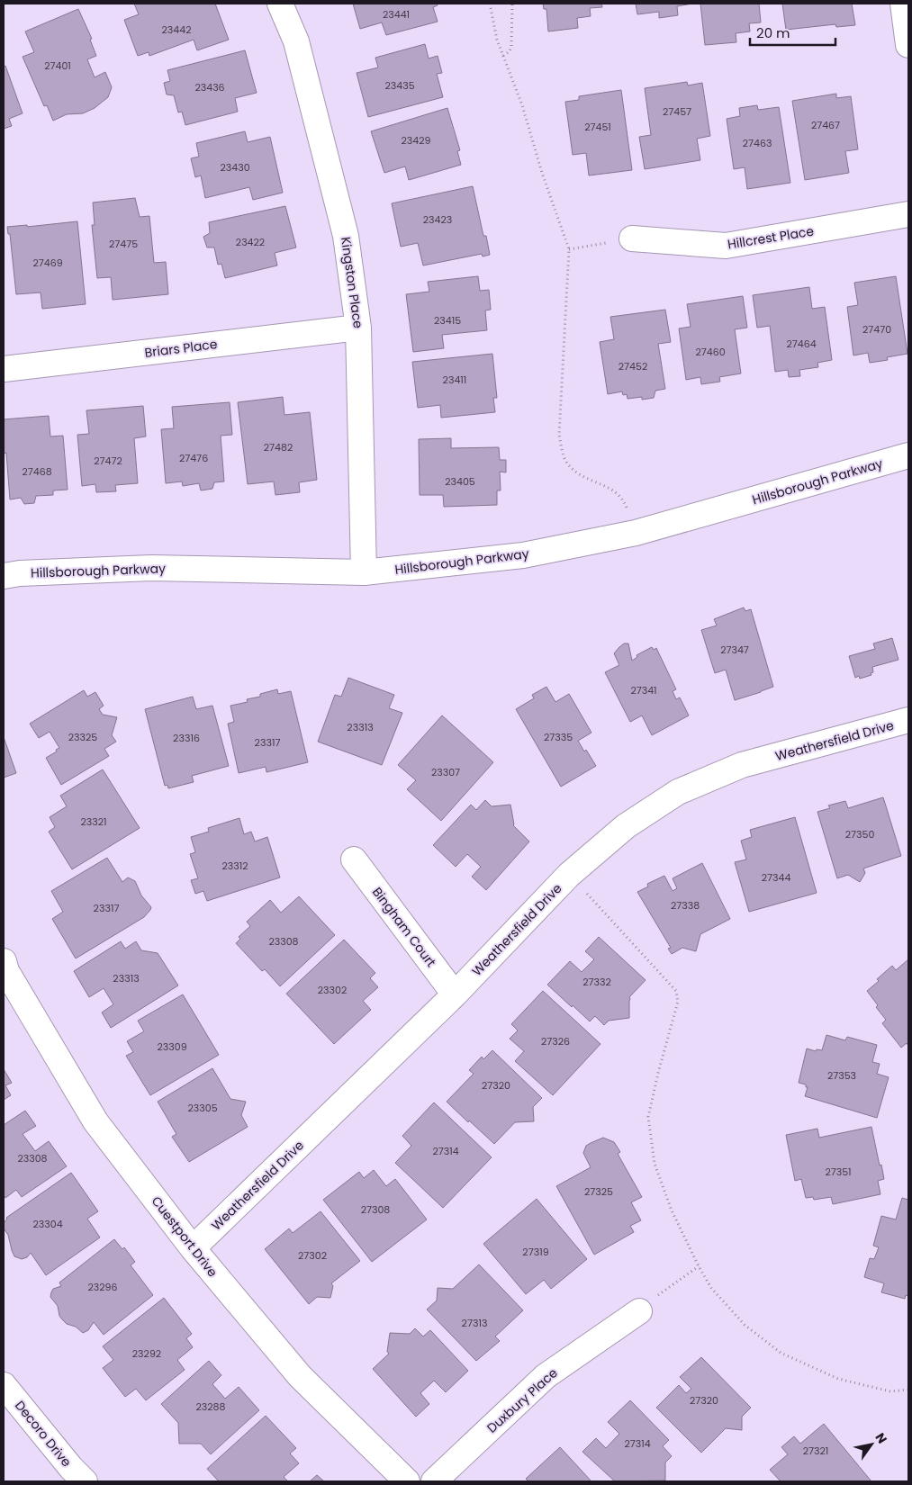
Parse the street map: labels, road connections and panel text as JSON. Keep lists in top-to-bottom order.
{
  "streets": {
    "street": [
      "Hillcrest Place",
      "Kingston Place",
      "Briars Place",
      "Hillsborough Parkway",
      "Weathersfield Drive",
      "Bingham Court",
      "Cuestport Drive",
      "Duxbury Place",
      "Decoro Drive"
    ]
  },
  "crossings": [
    ["Kingston Place", "Briars Place"],
    ["Kingston Place", "Hillsborough Parkway"],
    ["Weathersfield Drive", "Bingham Court"],
    ["Weathersfield Drive", "Cuestport Drive"]
  ],
  "house_numbers": [
    "23441",
    "23442",
    "27401",
    "23435",
    "23436",
    "27457",
    "27467",
    "27451",
    "23429",
    "27463",
    "23430",
    "23423",
    "23422",
    "27475",
    "27469",
    "23415",
    "27470",
    "27464",
    "27460",
    "27452",
    "23411",
    "27482",
    "27476",
    "27472",
    "27468",
    "23405",
    "27347",
    "27341",
    "23313",
    "23325",
    "27335",
    "23316",
    "23317",
    "23307",
    "23321",
    "27350",
    "23312",
    "27344",
    "27338",
    "23317",
    "23308",
    "23313",
    "27332",
    "23302",
    "27326",
    "23309",
    "27353",
    "27320",
    "23305",
    "27314",
    "23308",
    "27351",
    "27325",
    "27308",
    "23304",
    "27319",
    "27302",
    "23296",
    "27313",
    "23292",
    "27320",
    "23288",
    "27314",
    "27321"
  ],
  "scale_bar": "20 m",
  "north": "top right"
}
